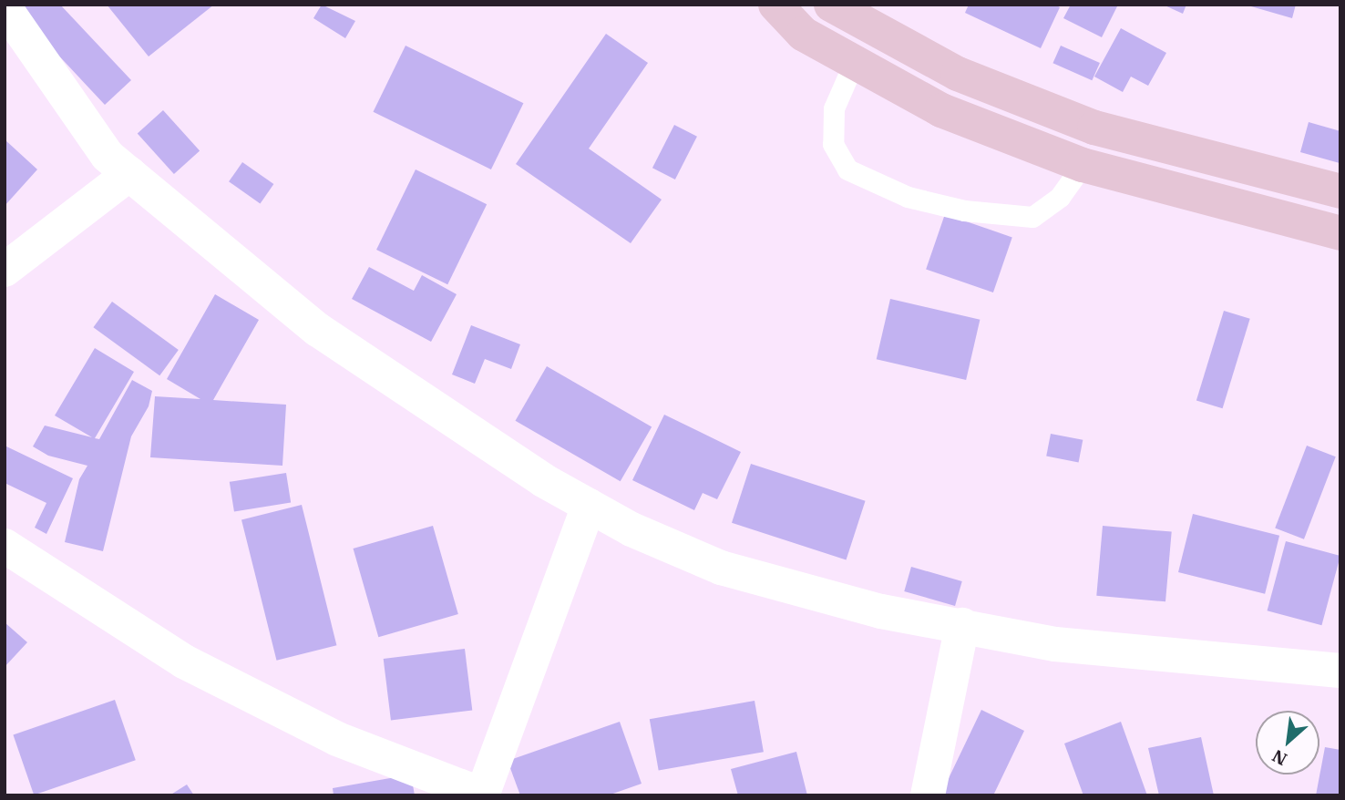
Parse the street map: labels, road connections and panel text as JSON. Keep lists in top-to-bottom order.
{
  "north": "bottom left"
}
